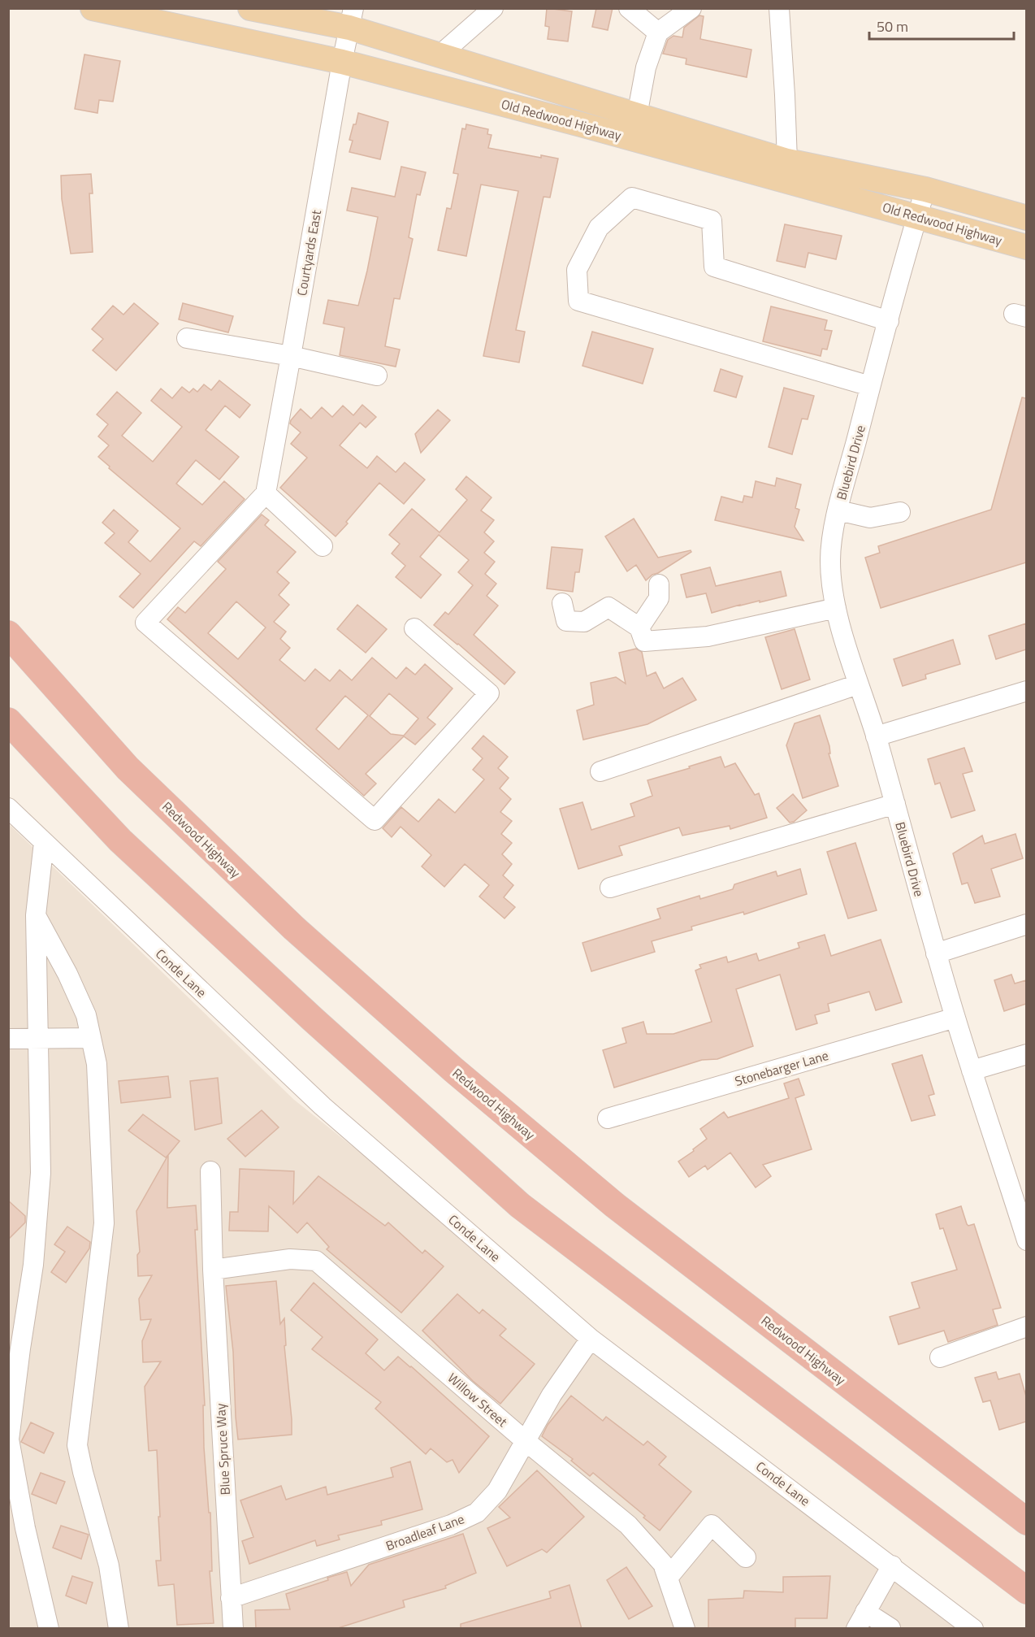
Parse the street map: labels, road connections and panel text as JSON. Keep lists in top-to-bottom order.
{
  "streets": {
    "highway": ["Redwood Highway"],
    "main road": ["Old Redwood Highway"],
    "street": [
      "Courtyards East",
      "Bluebird Drive",
      "Conde Lane",
      "Stonebarger Lane",
      "Willow Street",
      "Blue Spruce Way",
      "Broadleaf Lane"
    ]
  },
  "crossings": [
    ["Old Redwood Highway", "Courtyards East"],
    ["Old Redwood Highway", "Bluebird Drive"],
    ["Bluebird Drive", "Stonebarger Lane"],
    ["Conde Lane", "Broadleaf Lane"],
    ["Willow Street", "Blue Spruce Way"],
    ["Willow Street", "Broadleaf Lane"],
    ["Blue Spruce Way", "Broadleaf Lane"]
  ],
  "scale_bar": "50 m"
}
